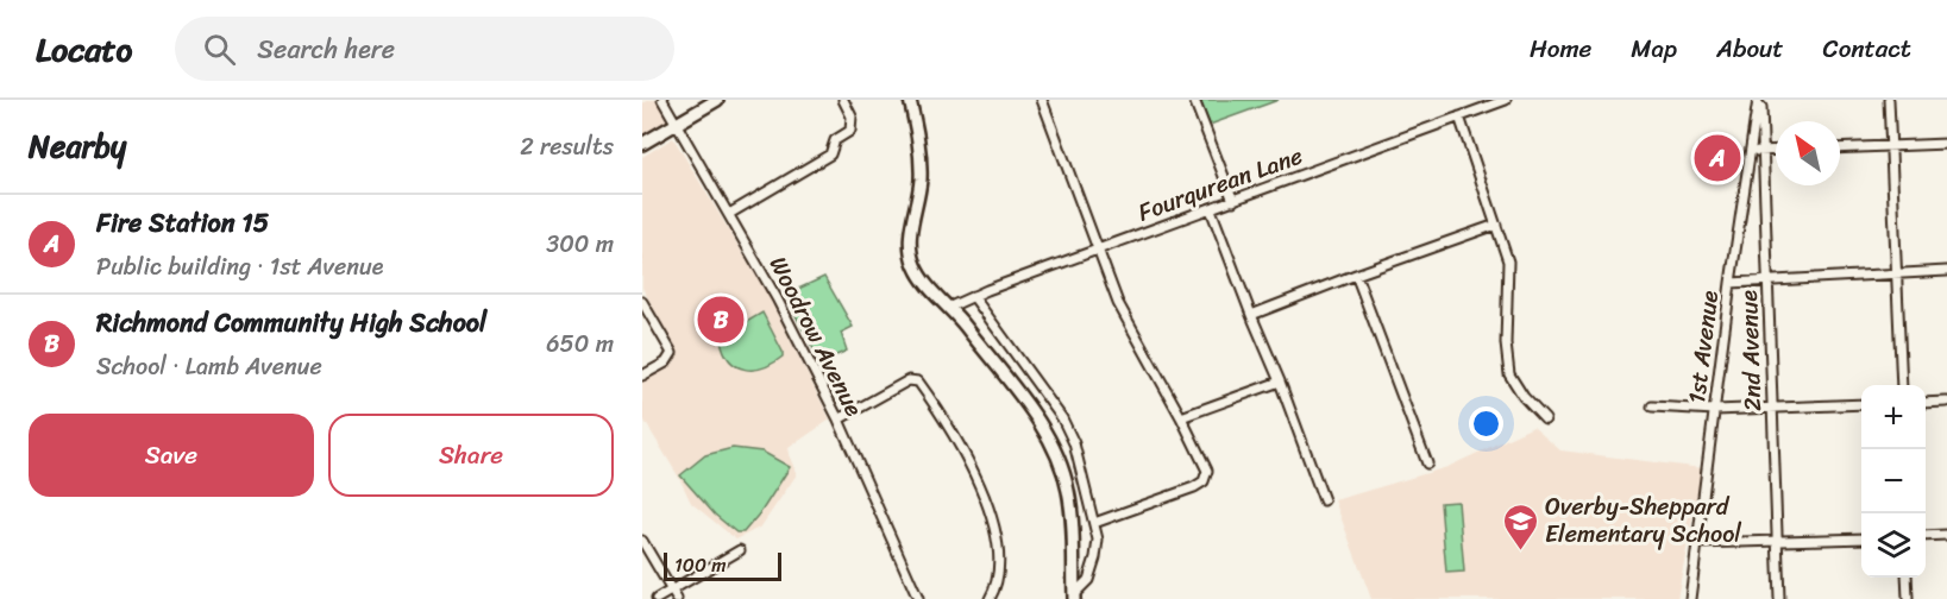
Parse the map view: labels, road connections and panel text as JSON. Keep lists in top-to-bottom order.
{
  "streets": {
    "street": [
      "Fourqurean Lane",
      "Woodrow Avenue",
      "1st Avenue",
      "2nd Avenue"
    ]
  },
  "crossings": [
    ["1st Avenue", "2nd Avenue"]
  ],
  "places": {
    "school or university": ["Overby-Sheppard Elementary School"]
  },
  "scale_bar": "100 m",
  "north": "top left",
  "page": {
    "header": "Locato",
    "search": "Search here",
    "nav": [
      "Home",
      "Map",
      "About",
      "Contact"
    ],
    "heading": ["Nearby", "2 results"],
    "pins": ["A", "B"],
    "list": [
      {
        "mark": "A",
        "name": "Fire Station 15",
        "note": "Public building · 1st Avenue",
        "value": "300 m"
      },
      {
        "mark": "B",
        "name": "Richmond Community High School",
        "note": "School · Lamb Avenue",
        "value": "650 m"
      }
    ],
    "map_buttons": ["+", "−"],
    "buttons": ["Save", "Share"],
    "scale": "100 m"
  }
}
